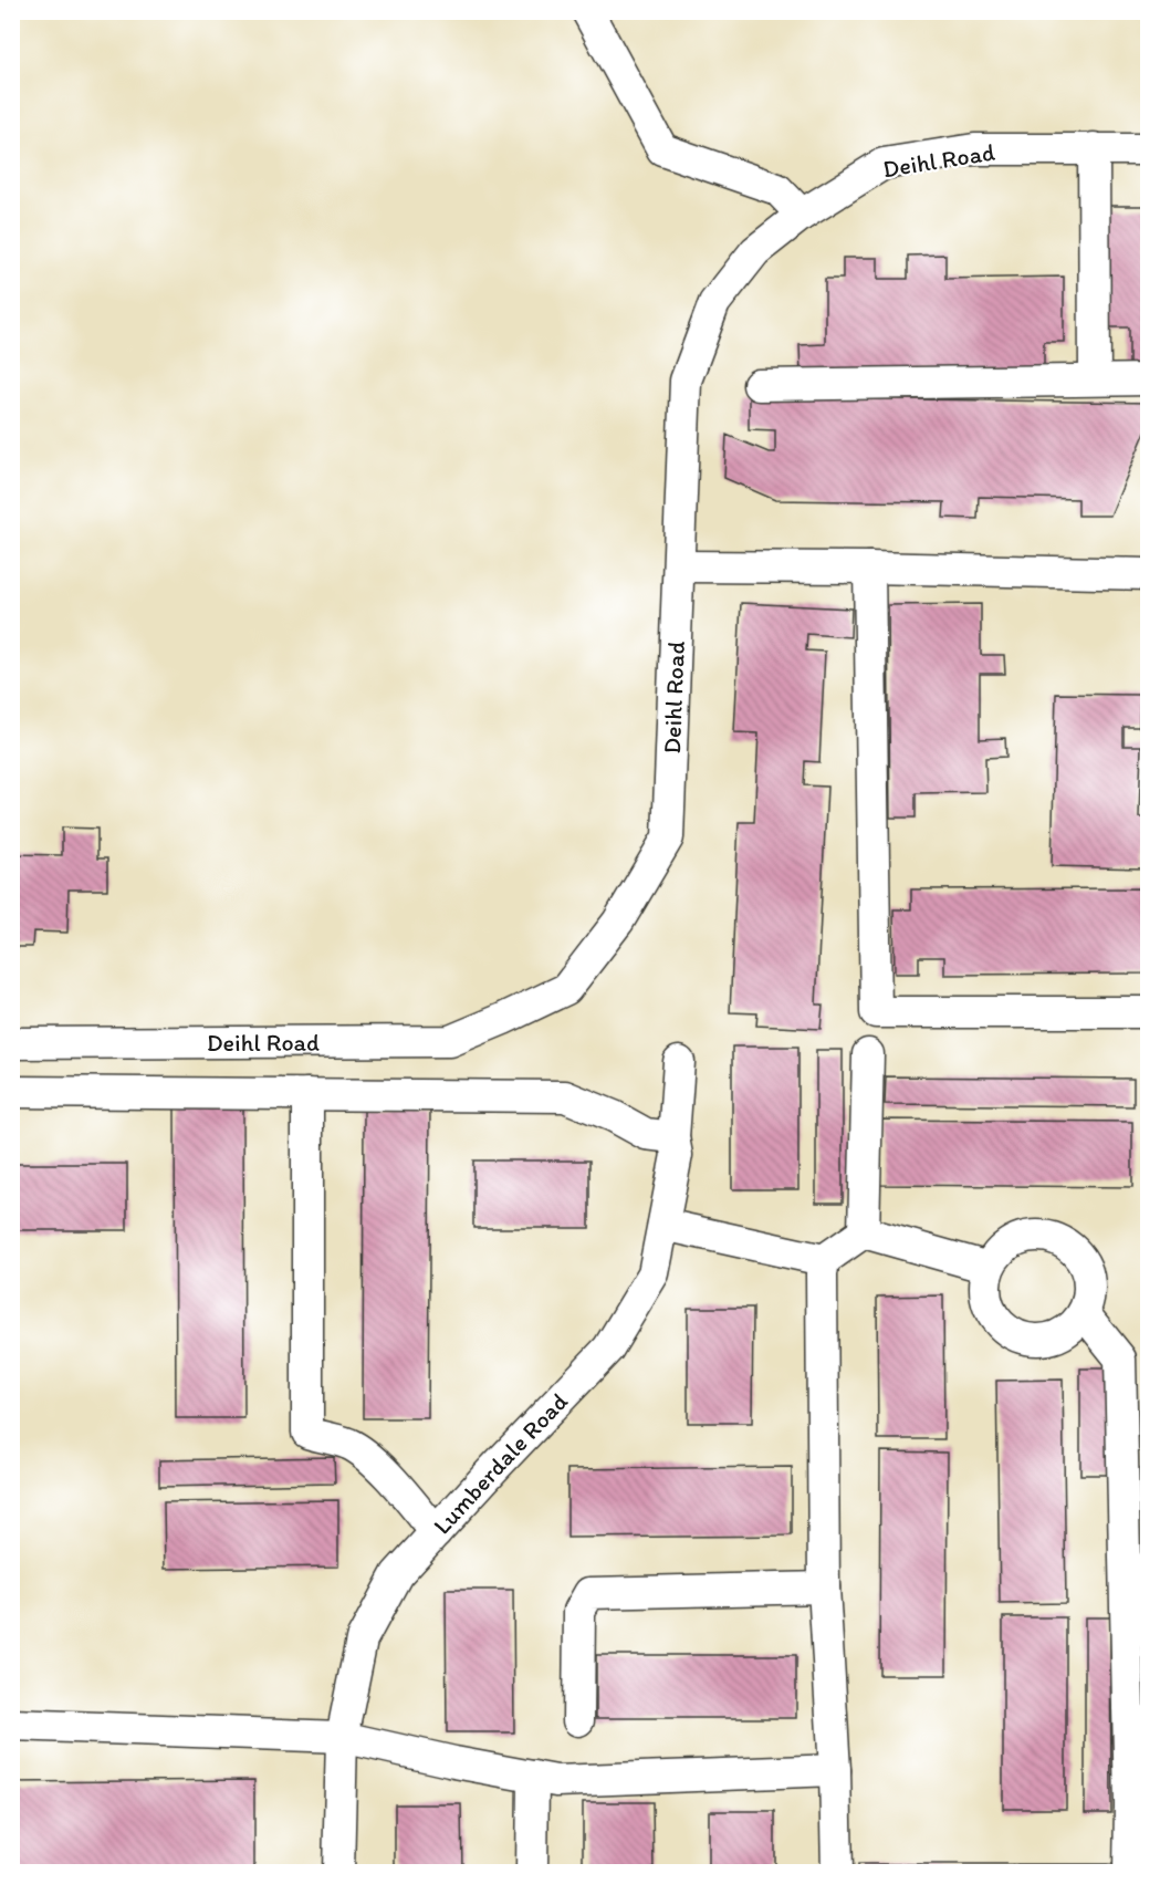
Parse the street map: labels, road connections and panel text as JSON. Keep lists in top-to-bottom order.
{
  "streets": {
    "street": ["Deihl Road", "Lumberdale Road"]
  }
}
